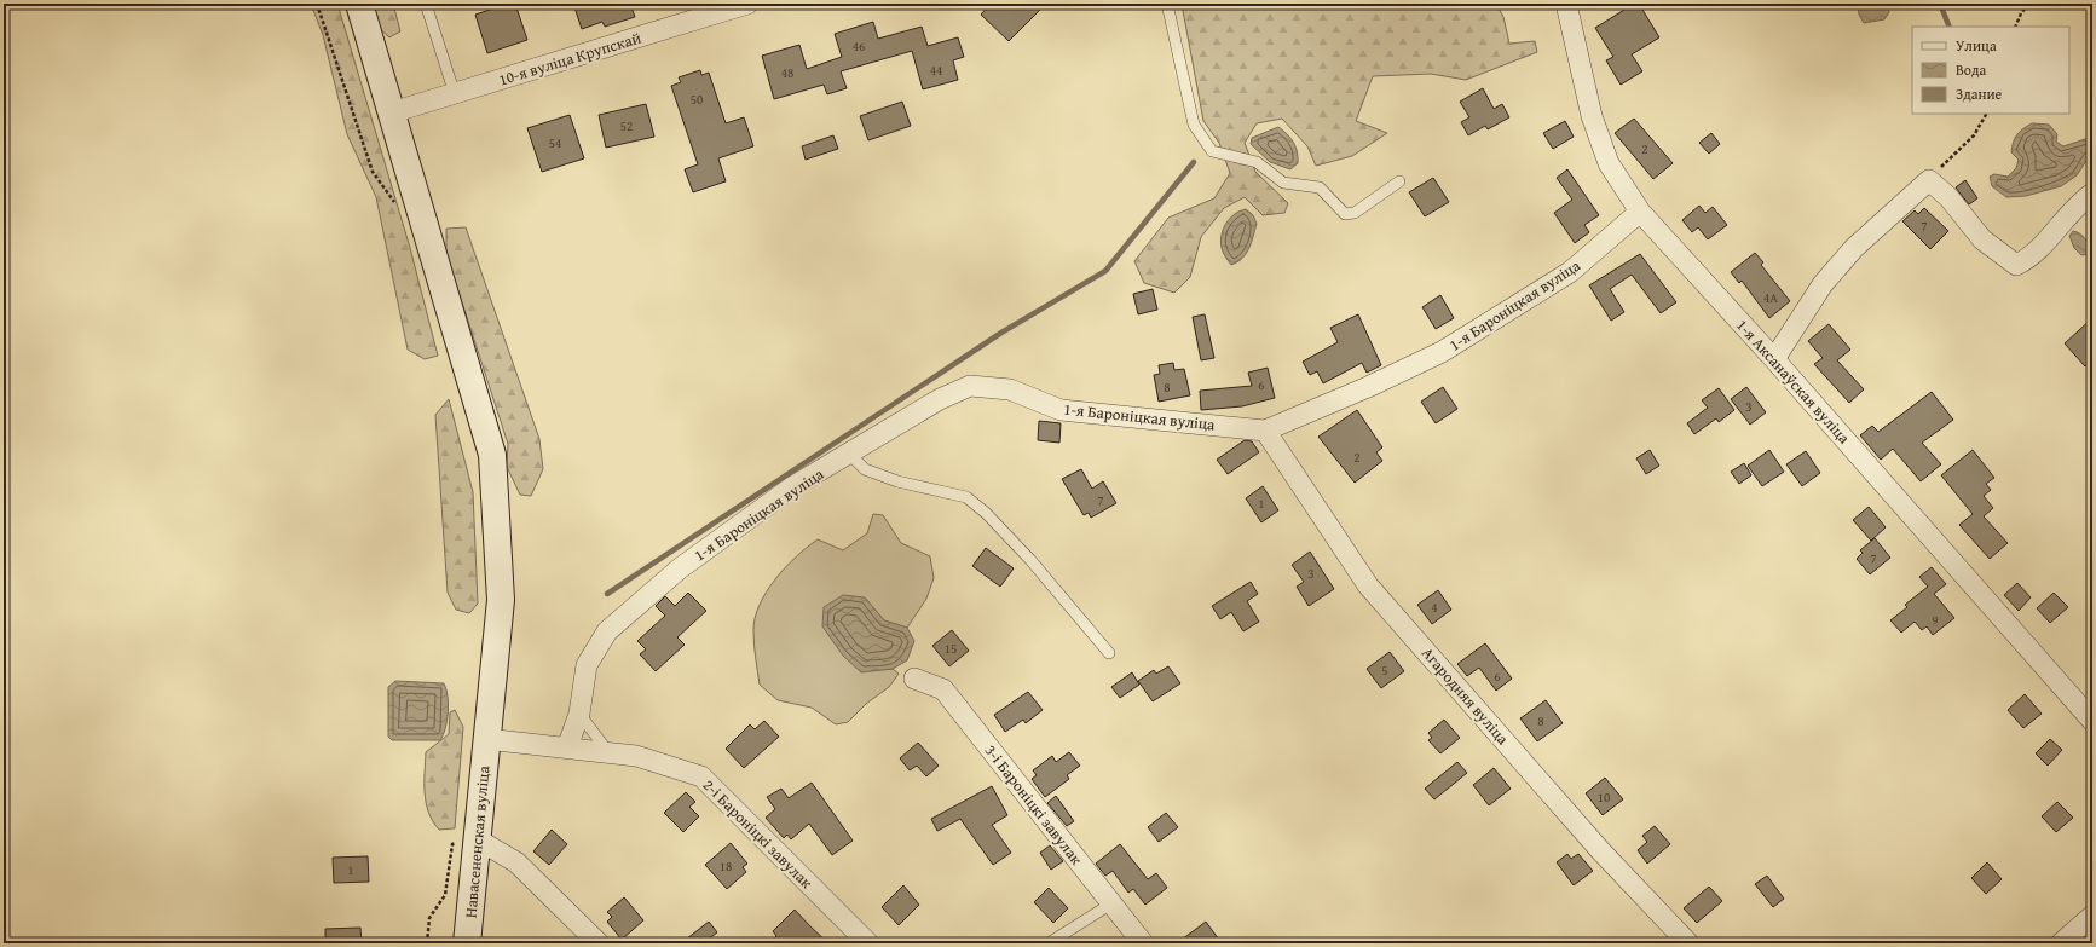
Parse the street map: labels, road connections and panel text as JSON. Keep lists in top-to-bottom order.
{
  "streets": {
    "main road": ["Навасененская вуліца"],
    "street": [
      "10-я вуліца Крупскай",
      "1-я Бароніцкая вуліца",
      "1-я Аксанаўская вуліца",
      "Агародняя вуліца",
      "3-і Бароніцкі завулак",
      "2-і Бароніцкі завулак"
    ]
  },
  "crossings": [
    ["10-я вуліца Крупскай", "Навасененская вуліца"],
    ["1-я Бароніцкая вуліца", "1-я Аксанаўская вуліца"],
    ["1-я Бароніцкая вуліца", "Агародняя вуліца"],
    ["1-я Бароніцкая вуліца", "2-і Бароніцкі завулак"],
    ["2-і Бароніцкі завулак", "Навасененская вуліца"]
  ],
  "house_numbers": [
    "46",
    "44",
    "48",
    "50",
    "52",
    "54",
    "2",
    "7",
    "4А",
    "6",
    "8",
    "3",
    "2",
    "7",
    "1",
    "7",
    "3",
    "4",
    "9",
    "15",
    "5",
    "6",
    "8",
    "10",
    "18",
    "1"
  ],
  "legend": ["Улица", "Вода", "Здание"]
}
